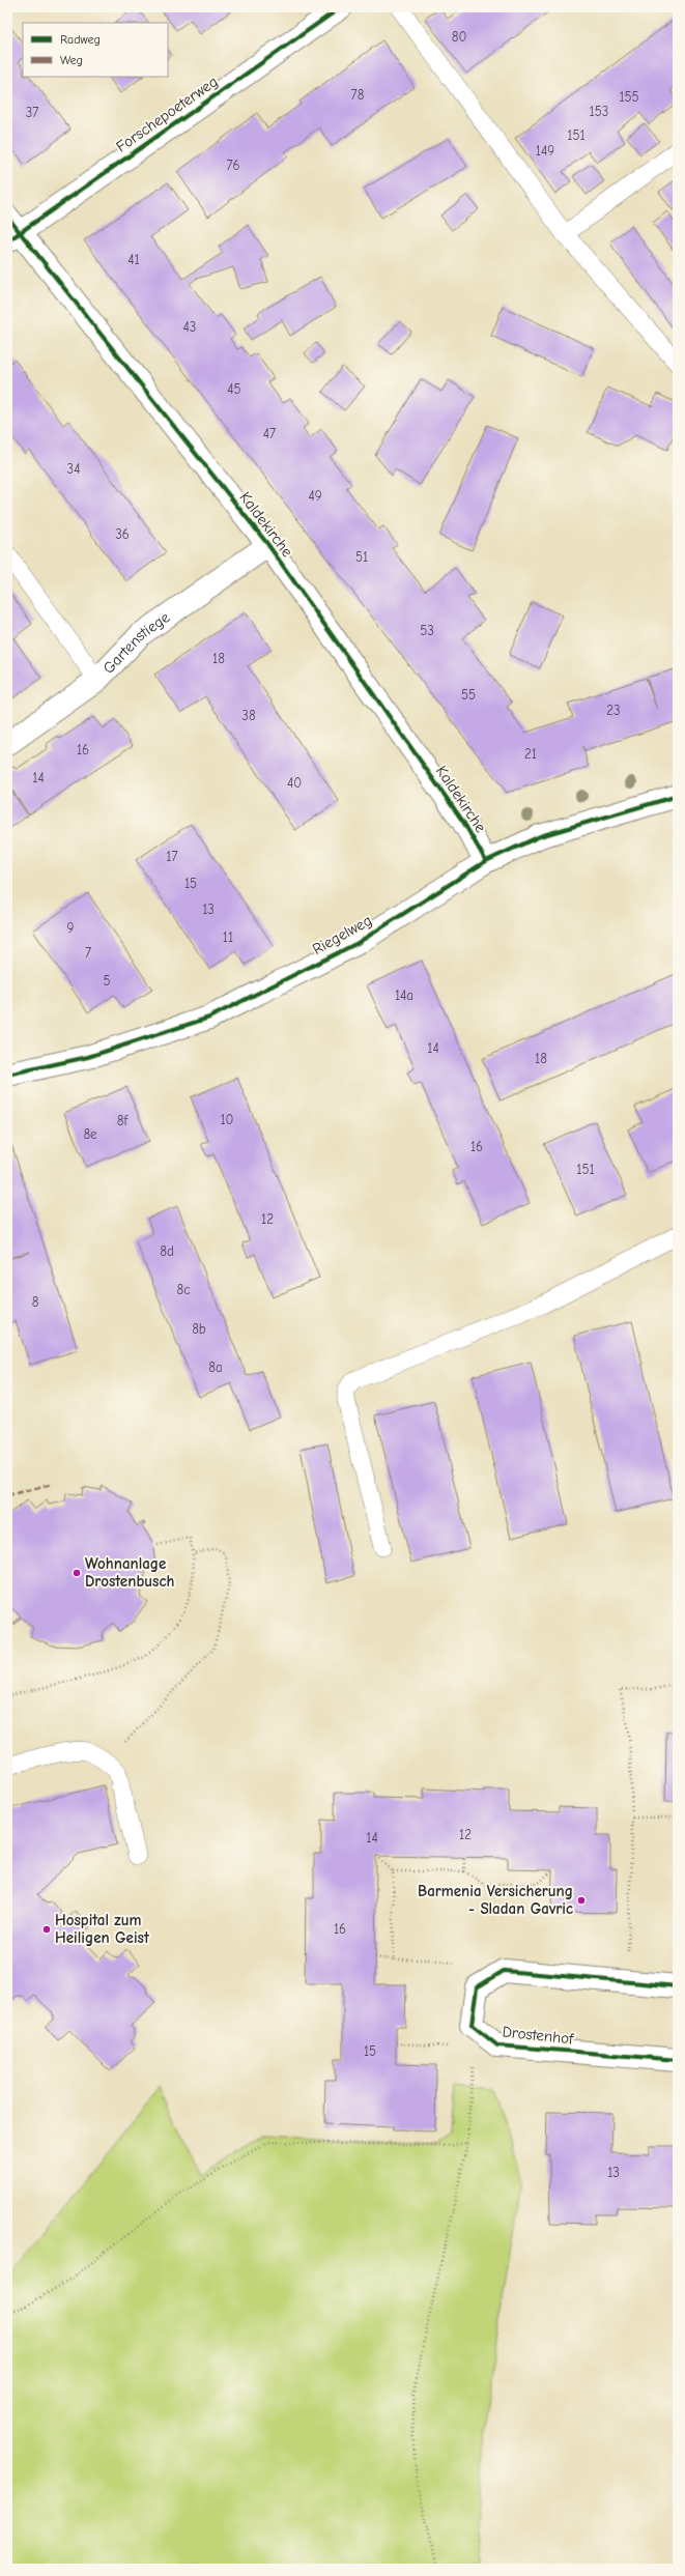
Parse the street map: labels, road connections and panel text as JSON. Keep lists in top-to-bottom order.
{
  "streets": {
    "street": [
      "Forschepoeterweg",
      "Kaldekirche",
      "Gartenstiege",
      "Riegelweg",
      "Drostenhof"
    ]
  },
  "crossings": [
    ["Forschepoeterweg", "Kaldekirche"],
    ["Kaldekirche", "Gartenstiege"],
    ["Kaldekirche", "Riegelweg"]
  ],
  "places": ["Wohnanlage Drostenbusch", "Barmenia Versicherung - Sladan Gavric", "Hospital zum Heiligen Geist"],
  "house_numbers": [
    "80",
    "78",
    "155",
    "153",
    "37",
    "151",
    "149",
    "76",
    "41",
    "43",
    "45",
    "47",
    "34",
    "49",
    "36",
    "51",
    "53",
    "18",
    "55",
    "23",
    "38",
    "16",
    "21",
    "14",
    "40",
    "17",
    "15",
    "13",
    "9",
    "11",
    "7",
    "5",
    "14a",
    "14",
    "18",
    "10",
    "8f",
    "8e",
    "16",
    "151",
    "12",
    "8d",
    "8c",
    "8",
    "8b",
    "8a",
    "12",
    "14",
    "16",
    "15",
    "13"
  ],
  "legend": ["Radweg", "Weg"]
}
